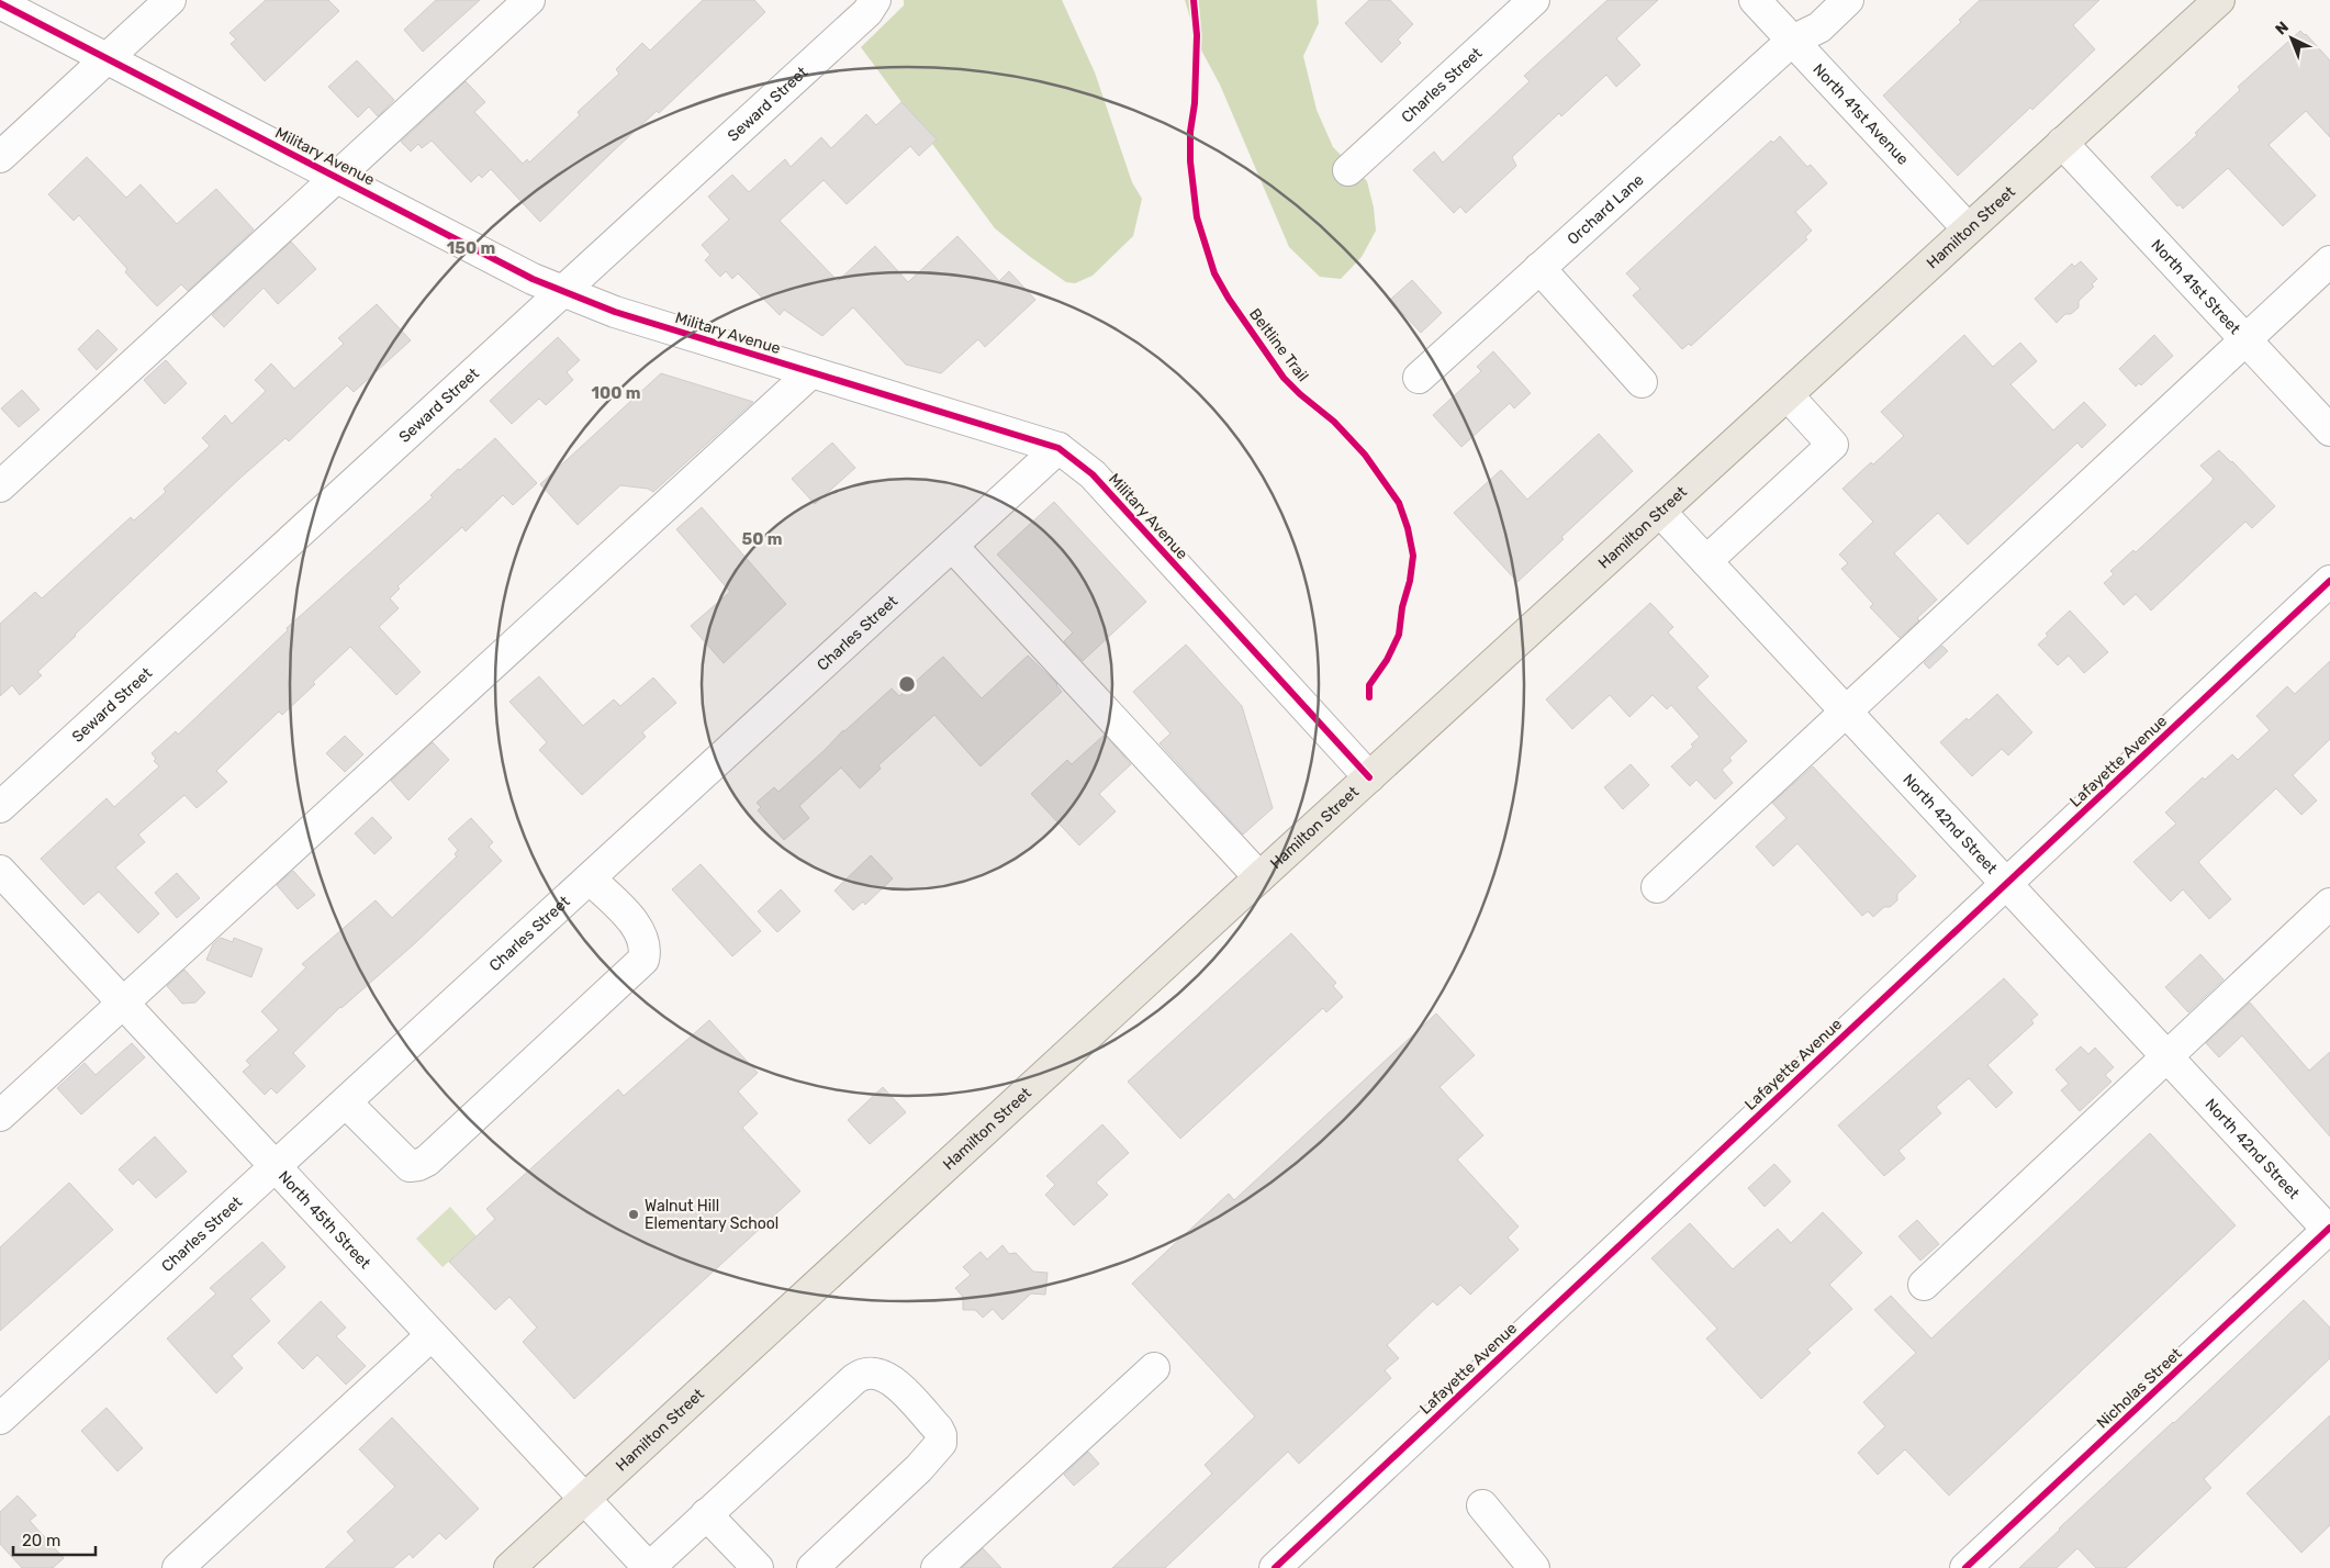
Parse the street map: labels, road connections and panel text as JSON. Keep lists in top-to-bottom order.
{
  "streets": {
    "main road": ["Hamilton Street"],
    "street": [
      "Charles Street",
      "Seward Street",
      "North 41st Avenue",
      "Military Avenue",
      "Orchard Lane",
      "North 41st Street",
      "Lafayette Avenue",
      "North 42nd Street",
      "North 45th Street",
      "Nicholas Street"
    ],
    "cycle path": ["Beltline Trail"]
  },
  "crossings": [
    ["Charles Street", "Military Avenue"],
    ["Charles Street", "North 45th Street"],
    ["Seward Street", "Military Avenue"],
    ["North 41st Avenue", "Orchard Lane"],
    ["North 41st Avenue", "Hamilton Street"],
    ["Military Avenue", "Hamilton Street"],
    ["Hamilton Street", "North 41st Street"],
    ["Hamilton Street", "North 42nd Street"],
    ["Hamilton Street", "North 45th Street"],
    ["Lafayette Avenue", "North 42nd Street"],
    ["North 42nd Street", "Nicholas Street"]
  ],
  "places": ["Walnut Hill Elementary School"],
  "scale_bar": "20 m",
  "north": "top left",
  "rings": ["150 m", "100 m", "50 m"]
}
